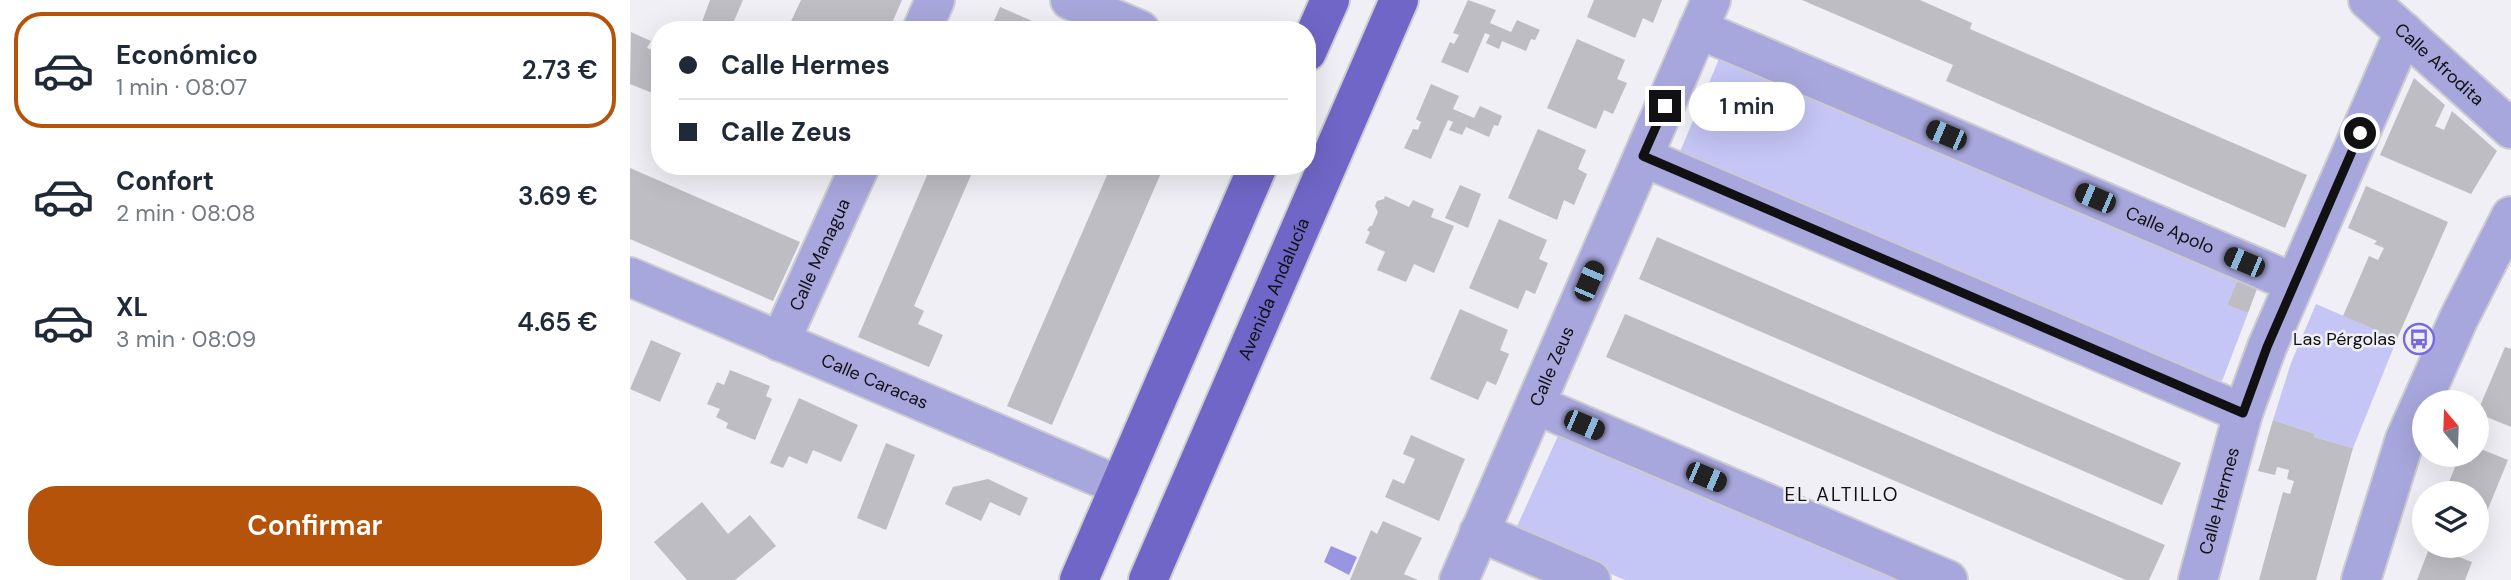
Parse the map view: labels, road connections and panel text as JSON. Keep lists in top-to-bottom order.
{
  "streets": {
    "main road": ["Avenida Andalucía"],
    "street": [
      "Calle Afrodita",
      "Calle Apolo",
      "Calle Managua",
      "Calle Zeus",
      "Calle Caracas",
      "Calle Hermes"
    ]
  },
  "crossings": [
    ["Calle Afrodita", "Calle Hermes"],
    ["Calle Apolo", "Calle Zeus"],
    ["Calle Apolo", "Calle Hermes"],
    ["Calle Managua", "Calle Caracas"]
  ],
  "districts": ["EL ALTILLO"],
  "places": {
    "bus stop": ["Las Pérgolas"]
  },
  "north": "top",
  "page": {
    "list": [
      {
        "name": "Económico",
        "note": "1 min · 08:07",
        "value": "2.73 €"
      },
      {
        "name": "Confort",
        "note": "2 min · 08:08",
        "value": "3.69 €"
      },
      {
        "name": "XL",
        "note": "3 min · 08:09",
        "value": "4.65 €"
      }
    ],
    "banner": ["Calle Hermes", "Calle Zeus"],
    "bubble": "1 min",
    "buttons": "Confirmar"
  }
}
